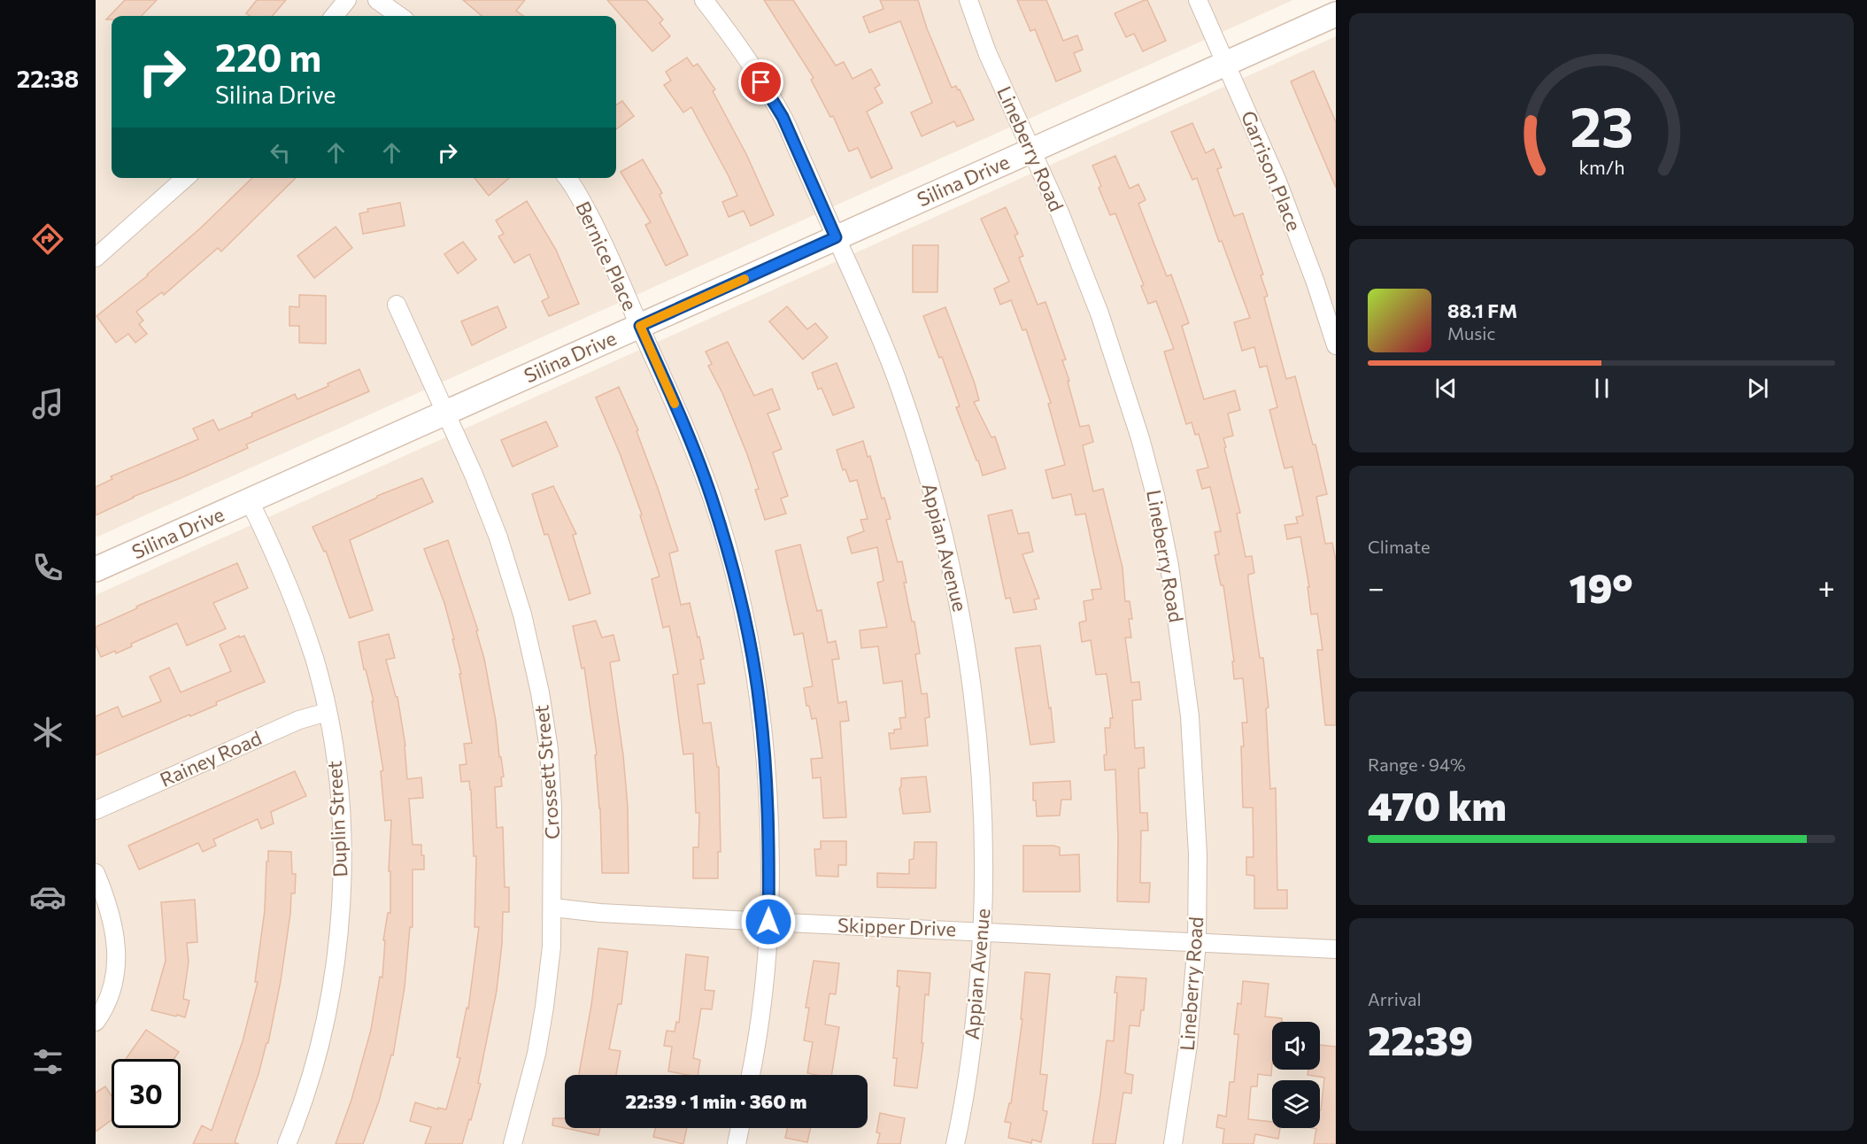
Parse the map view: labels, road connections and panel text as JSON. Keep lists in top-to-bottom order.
{
  "streets": {
    "street": [
      "Lineberry Road",
      "Garrison Place",
      "Silina Drive",
      "Bernice Place",
      "Appian Avenue",
      "Rainey Road",
      "Crossett Street",
      "Duplin Street",
      "Skipper Drive"
    ]
  },
  "crossings": [
    ["Lineberry Road", "Silina Drive"],
    ["Lineberry Road", "Skipper Drive"],
    ["Garrison Place", "Silina Drive"],
    ["Silina Drive", "Bernice Place"],
    ["Silina Drive", "Appian Avenue"],
    ["Silina Drive", "Crossett Street"],
    ["Silina Drive", "Duplin Street"],
    ["Bernice Place", "Skipper Drive"],
    ["Appian Avenue", "Skipper Drive"],
    ["Rainey Road", "Duplin Street"],
    ["Crossett Street", "Skipper Drive"]
  ],
  "page": {
    "tabs": "22:38",
    "turn": ["220 m", "Silina Drive"],
    "song": ["88.1 FM", "Music"],
    "tile": [
      "Climate",
      ["Range · 94%", "470 km"],
      ["Arrival", "22:39"]
    ],
    "heat": ["−", "19°", "+"],
    "limit": "30",
    "trip": "22:39 · 1 min · 360 m",
    "gauge": ["23", "km/h"]
  }
}
